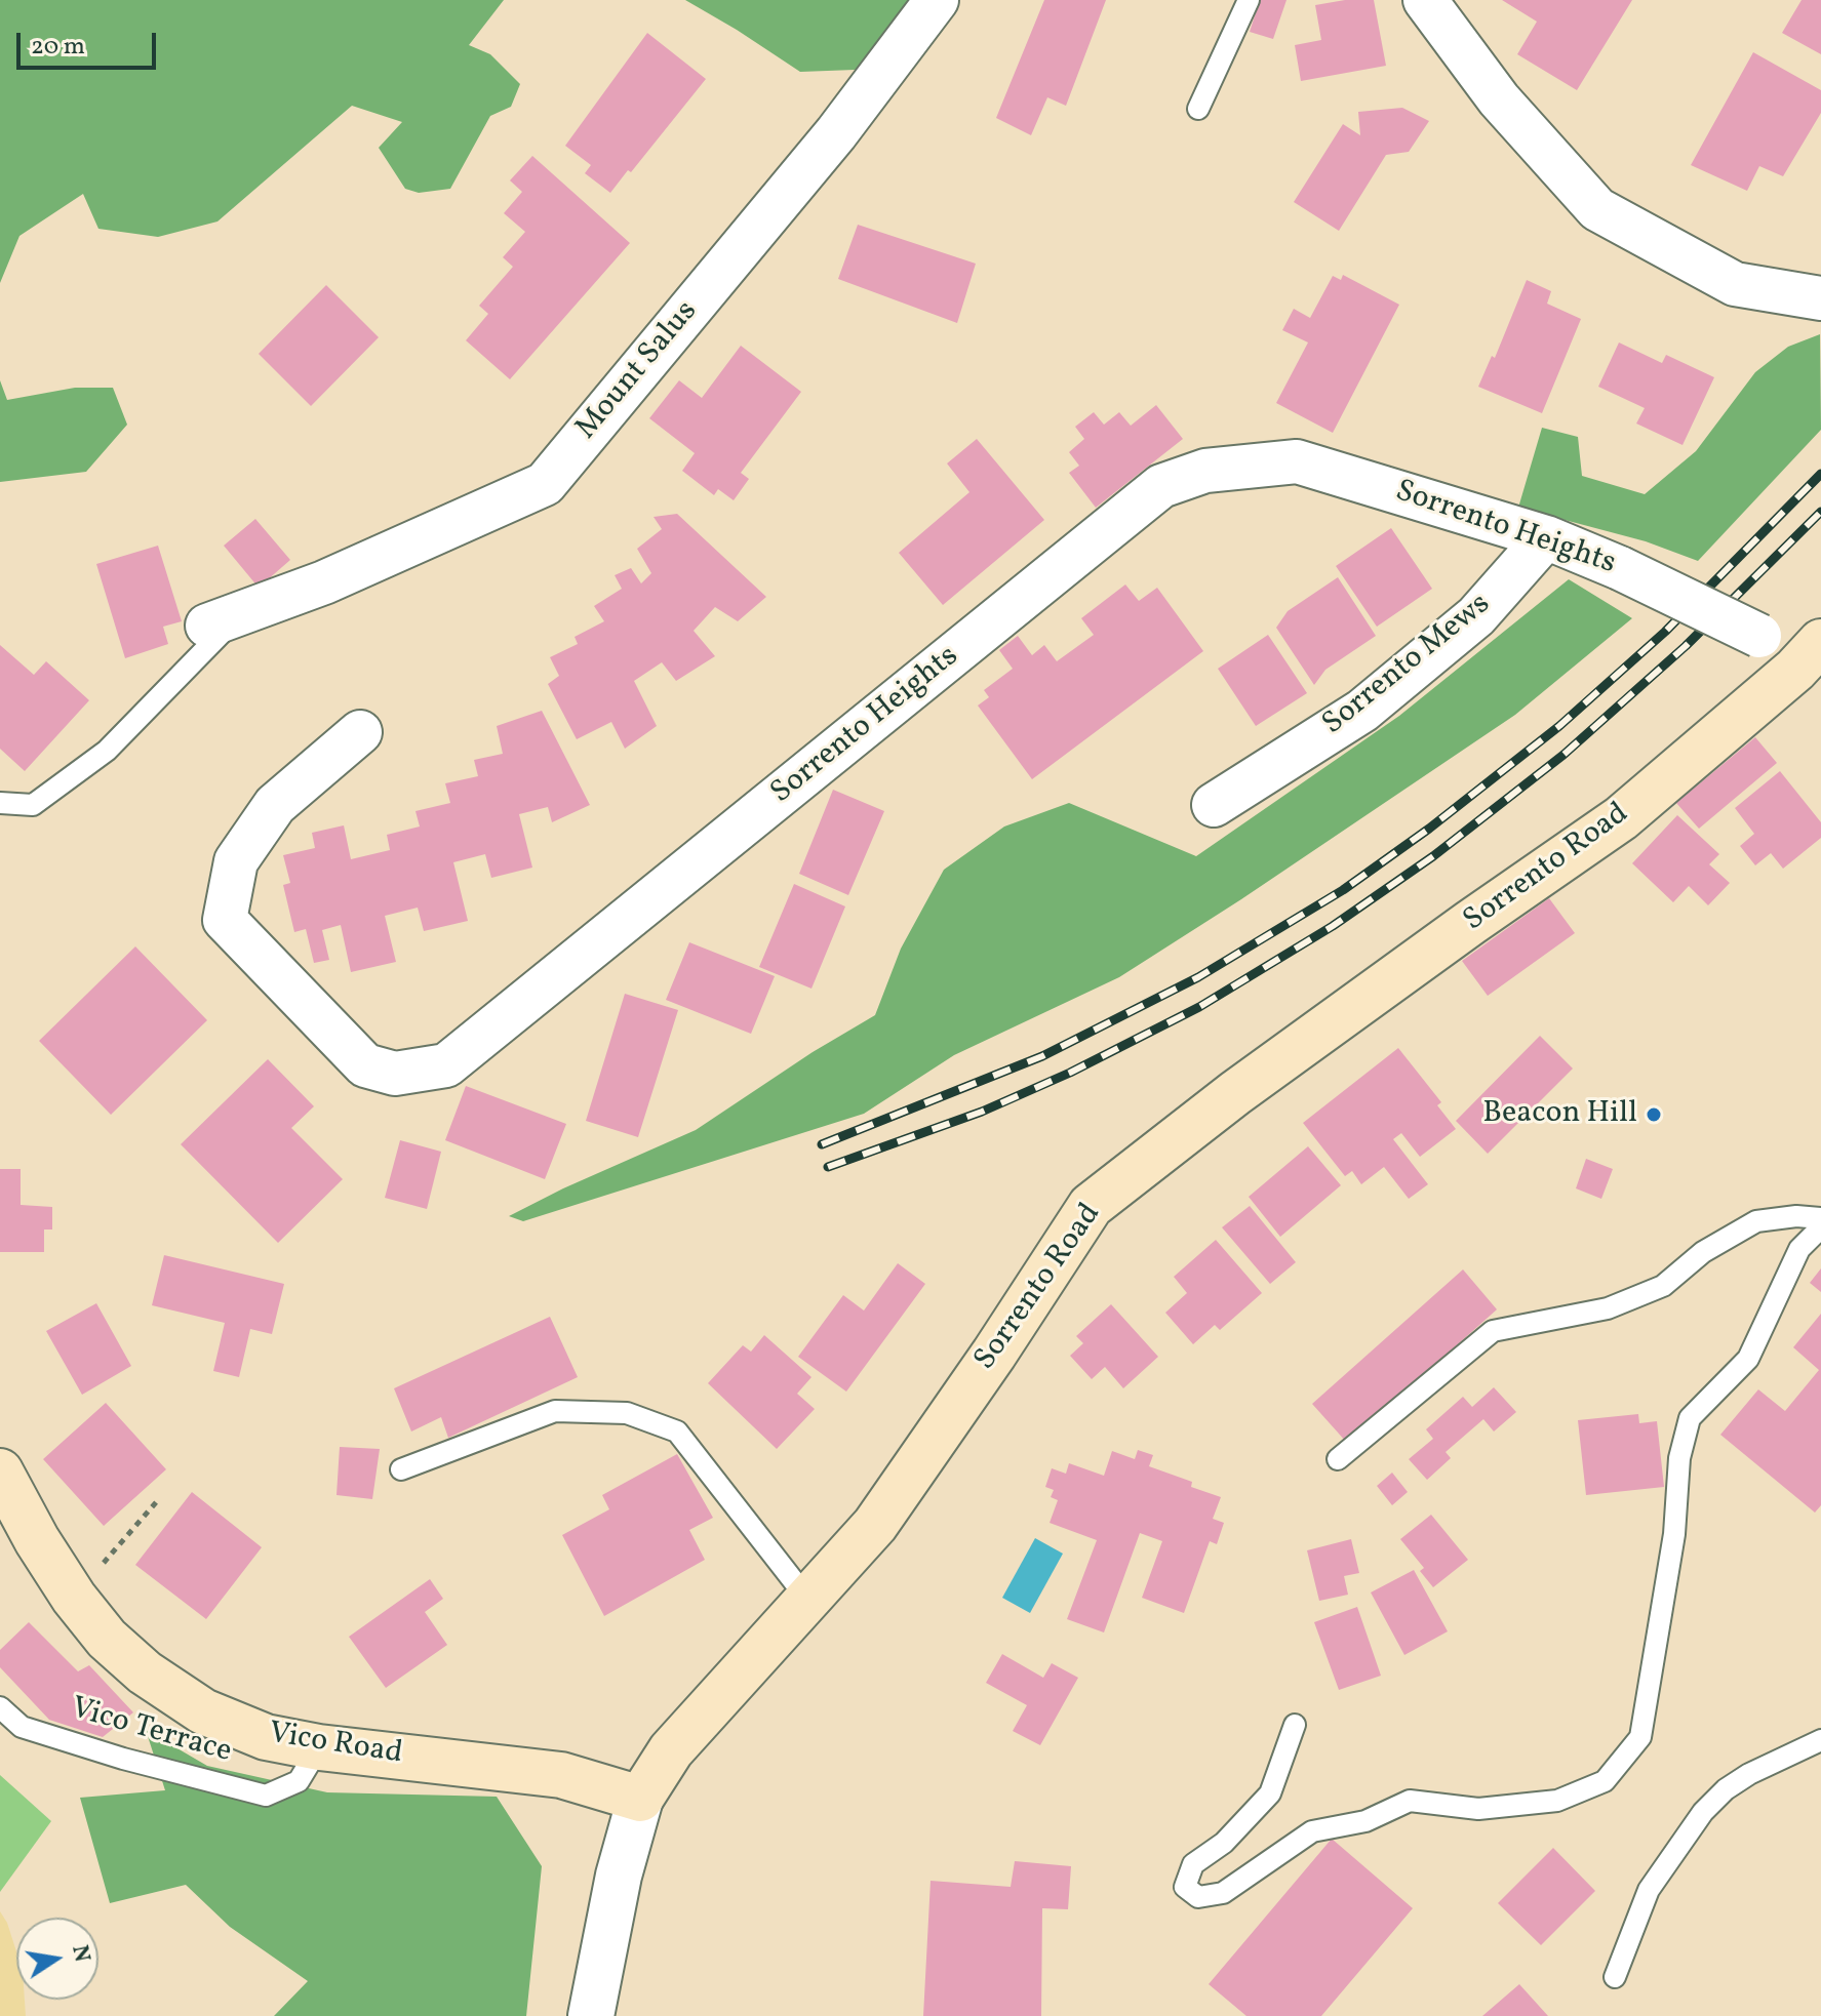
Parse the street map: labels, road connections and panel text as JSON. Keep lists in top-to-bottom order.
{
  "streets": {
    "main road": ["Sorrento Road", "Vico Road"],
    "street": ["Mount Salus", "Sorrento Heights", "Sorrento Mews"],
    "lane": ["Vico Terrace"]
  },
  "crossings": [
    ["Sorrento Heights", "Sorrento Mews"],
    ["Sorrento Heights", "Sorrento Road"],
    ["Sorrento Road", "Vico Road"],
    ["Vico Terrace", "Vico Road"]
  ],
  "places": ["Beacon Hill"],
  "scale_bar": "20 m",
  "north": "right"
}
